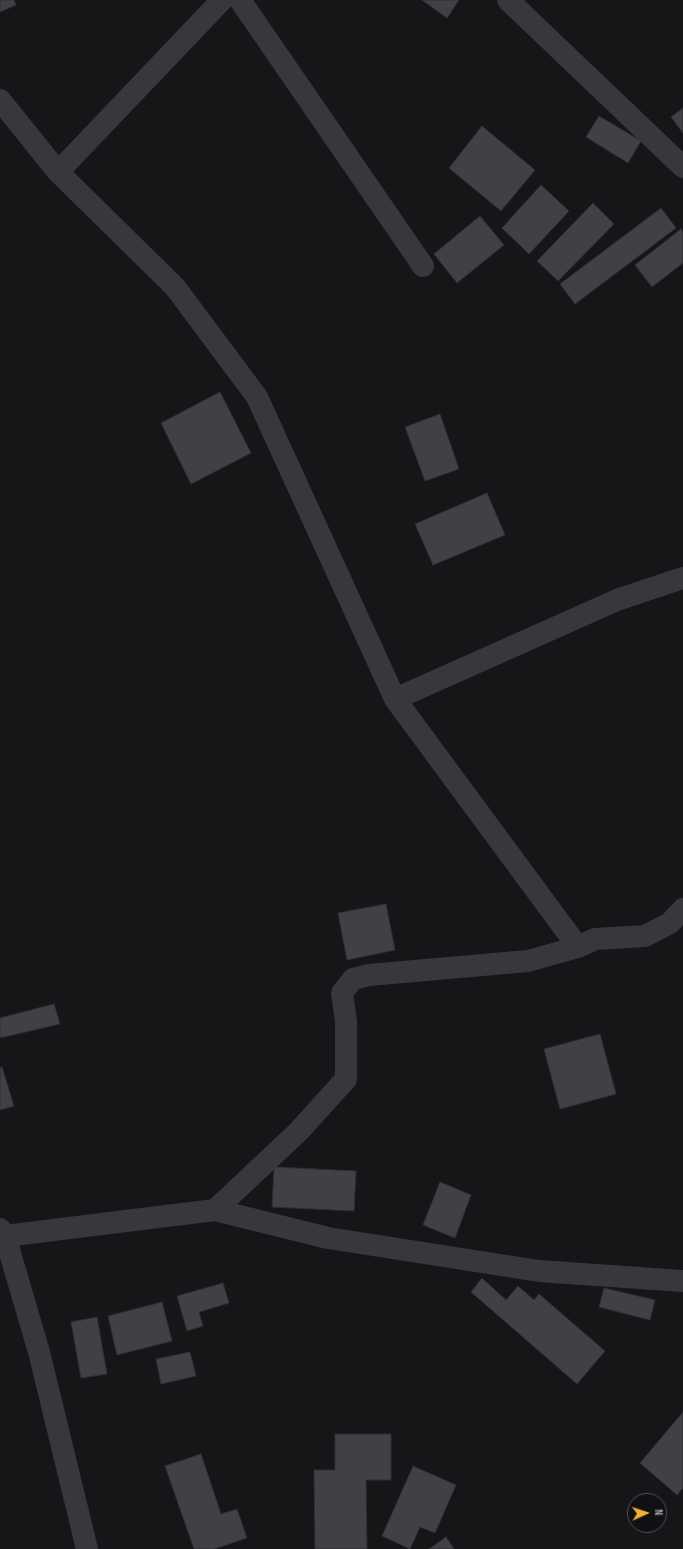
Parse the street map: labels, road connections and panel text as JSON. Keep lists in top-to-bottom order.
{
  "north": "right"
}
